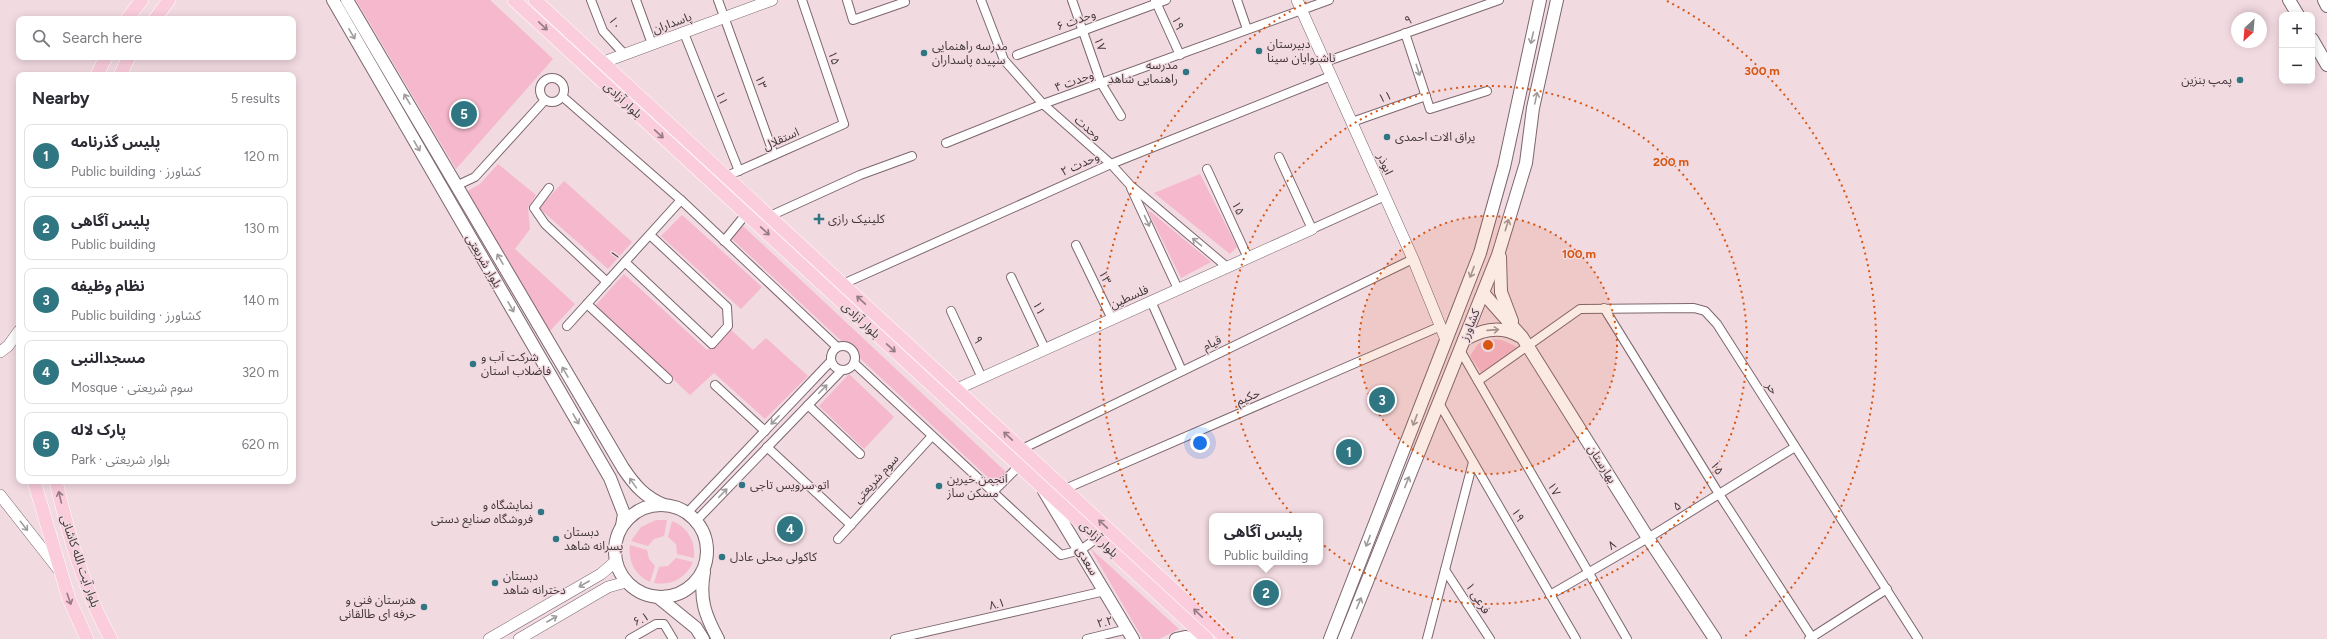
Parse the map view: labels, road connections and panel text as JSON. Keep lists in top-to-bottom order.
{
  "streets": {
    "main road": [
      "بلوار آزادی",
      "بلوار شریعتی",
      "کشاورز",
      "بهارستان",
      "بلوار آیت الله کاشانی",
      "سعدی"
    ],
    "street": [
      "وحدت ۶",
      "۹",
      "۱۰",
      "پاسداران",
      "۱۹",
      "۱۷",
      "۱۵",
      "وحدت ۴",
      "۱۳",
      "۱۱",
      "وحدت",
      "استقلال",
      "وحدت ۲",
      "ابوذر",
      "۱",
      "فلسطین",
      "قیام",
      "حر",
      "حکیم",
      "سوم شریعتی",
      "۵",
      "۸",
      "فرعی ۱",
      "۸.۱",
      "۶.۱",
      "۲.۲"
    ]
  },
  "crossings": [
    ["وحدت ۶", "۱۹"],
    ["وحدت ۶", "۱۷"],
    ["۹", "ابوذر"],
    ["۹", "فلسطین"],
    ["۱۰", "پاسداران"],
    ["پاسداران", "۱۳"],
    ["پاسداران", "۱۱"],
    ["پاسداران", "بلوار آزادی"],
    ["۱۹", "وحدت ۴"],
    ["۱۹", "کشاورز"],
    ["۱۹", "۸"],
    ["۱۷", "وحدت ۴"],
    ["۱۷", "کشاورز"],
    ["۱۷", "حر"],
    ["۱۷", "۸"],
    ["۱۵", "استقلال"],
    ["۱۵", "فلسطین"],
    ["۱۵", "حر"],
    ["۱۵", "۵"],
    ["وحدت ۴", "وحدت"],
    ["وحدت ۴", "ابوذر"],
    ["۱۳", "استقلال"],
    ["۱۳", "فلسطین"],
    ["۱۱", "بلوار آزادی"],
    ["۱۱", "استقلال"],
    ["۱۱", "ابوذر"],
    ["۱۱", "فلسطین"],
    ["بلوار آزادی", "استقلال"],
    ["بلوار آزادی", "وحدت ۲"],
    ["بلوار آزادی", "فلسطین"],
    ["بلوار آزادی", "قیام"],
    ["بلوار آزادی", "حکیم"],
    ["بلوار آزادی", "سعدی"],
    ["وحدت", "وحدت ۲"],
    ["وحدت", "فلسطین"],
    ["وحدت ۲", "ابوذر"],
    ["ابوذر", "کشاورز"],
    ["ابوذر", "قیام"],
    ["ابوذر", "حکیم"],
    ["کشاورز", "بهارستان"],
    ["حر", "بهارستان"],
    ["حر", "۵"],
    ["بهارستان", "۵"],
    ["بهارستان", "۸"],
    ["۵", "۸"],
    ["سعدی", "۸.۱"],
    ["سعدی", "۲.۲"]
  ],
  "places": {
    "other": [
      "دبیرستان ناشنوایان سینا",
      "مدرسه راهنمایی سپیده پاسداران",
      "مدرسه راهنمایی شاهد",
      "پمپ بنزین",
      "یراق الات احمدی",
      "شرکت آب و فاضلاب استان",
      "اتو سرویس تاجی",
      "انجمن خیرین مسکن ساز",
      "نمایشگاه و فروشگاه صنایع دستی",
      "دبستان پسرانه شاهد",
      "کاکولی محلی عادل",
      "دبستان دخترانه شاهد",
      "هنرستان فنی و حرفه ای طالقانی"
    ],
    "health": ["کلینیک رازی"]
  },
  "north": "bottom left",
  "page": {
    "map_buttons": ["+", "−"],
    "search": "Search here",
    "heading": ["Nearby", "5 results"],
    "pins": [
      "5",
      "3",
      "1",
      "4",
      "2"
    ],
    "list": [
      {
        "mark": "1",
        "name": "پلیس گذرنامه",
        "note": "Public building · کشاورز",
        "value": "120 m"
      },
      {
        "mark": "2",
        "name": "پلیس آگاهی",
        "note": "Public building",
        "value": "130 m"
      },
      {
        "mark": "3",
        "name": "نظام وظیفه",
        "note": "Public building · کشاورز",
        "value": "140 m"
      },
      {
        "mark": "4",
        "name": "مسجدالنبی",
        "note": "Mosque · سوم شریعتی",
        "value": "320 m"
      },
      {
        "mark": "5",
        "name": "پارک لاله",
        "note": "Park · بلوار شریعتی",
        "value": "620 m"
      }
    ],
    "popup": ["پلیس آگاهی", "Public building"]
  },
  "rings": ["300 m", "200 m", "100 m"]
}
